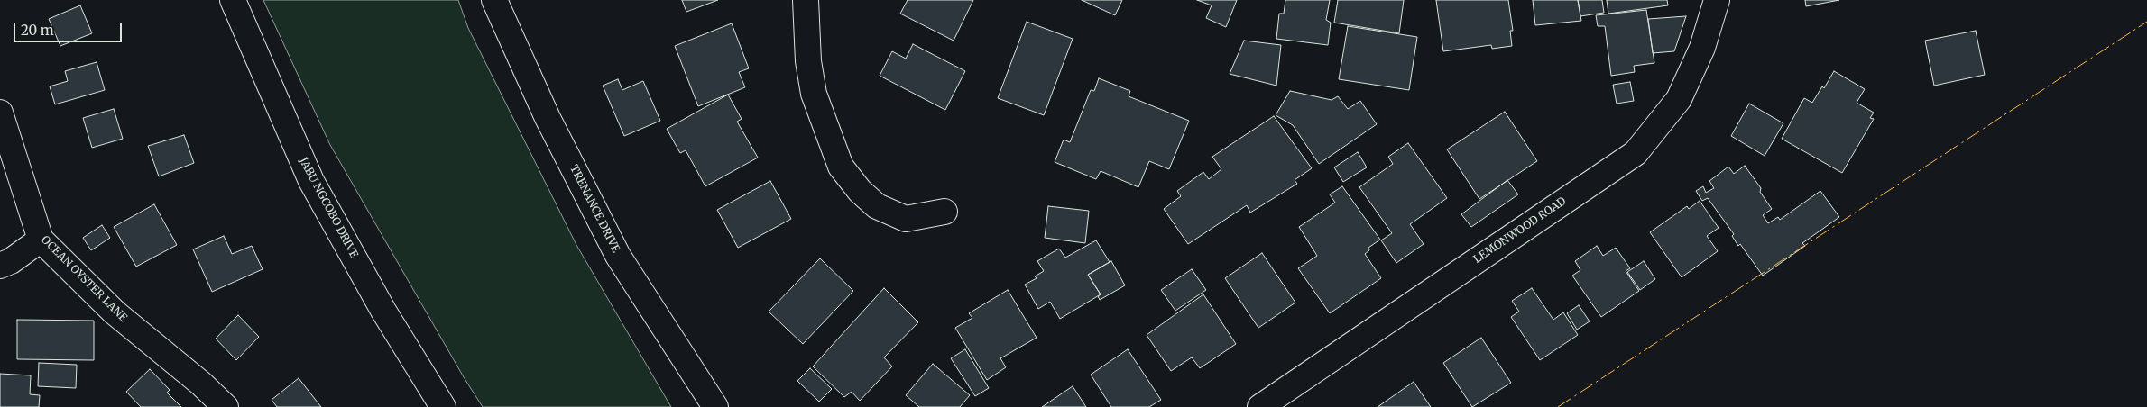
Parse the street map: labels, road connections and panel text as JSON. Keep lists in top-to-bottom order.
{
  "streets": {
    "street": [
      "JABU NGCOBO DRIVE",
      "TRENANCE DRIVE",
      "LEMONWOOD ROAD",
      "OCEAN OYSTER LANE"
    ]
  },
  "scale_bar": "20 m"
}
